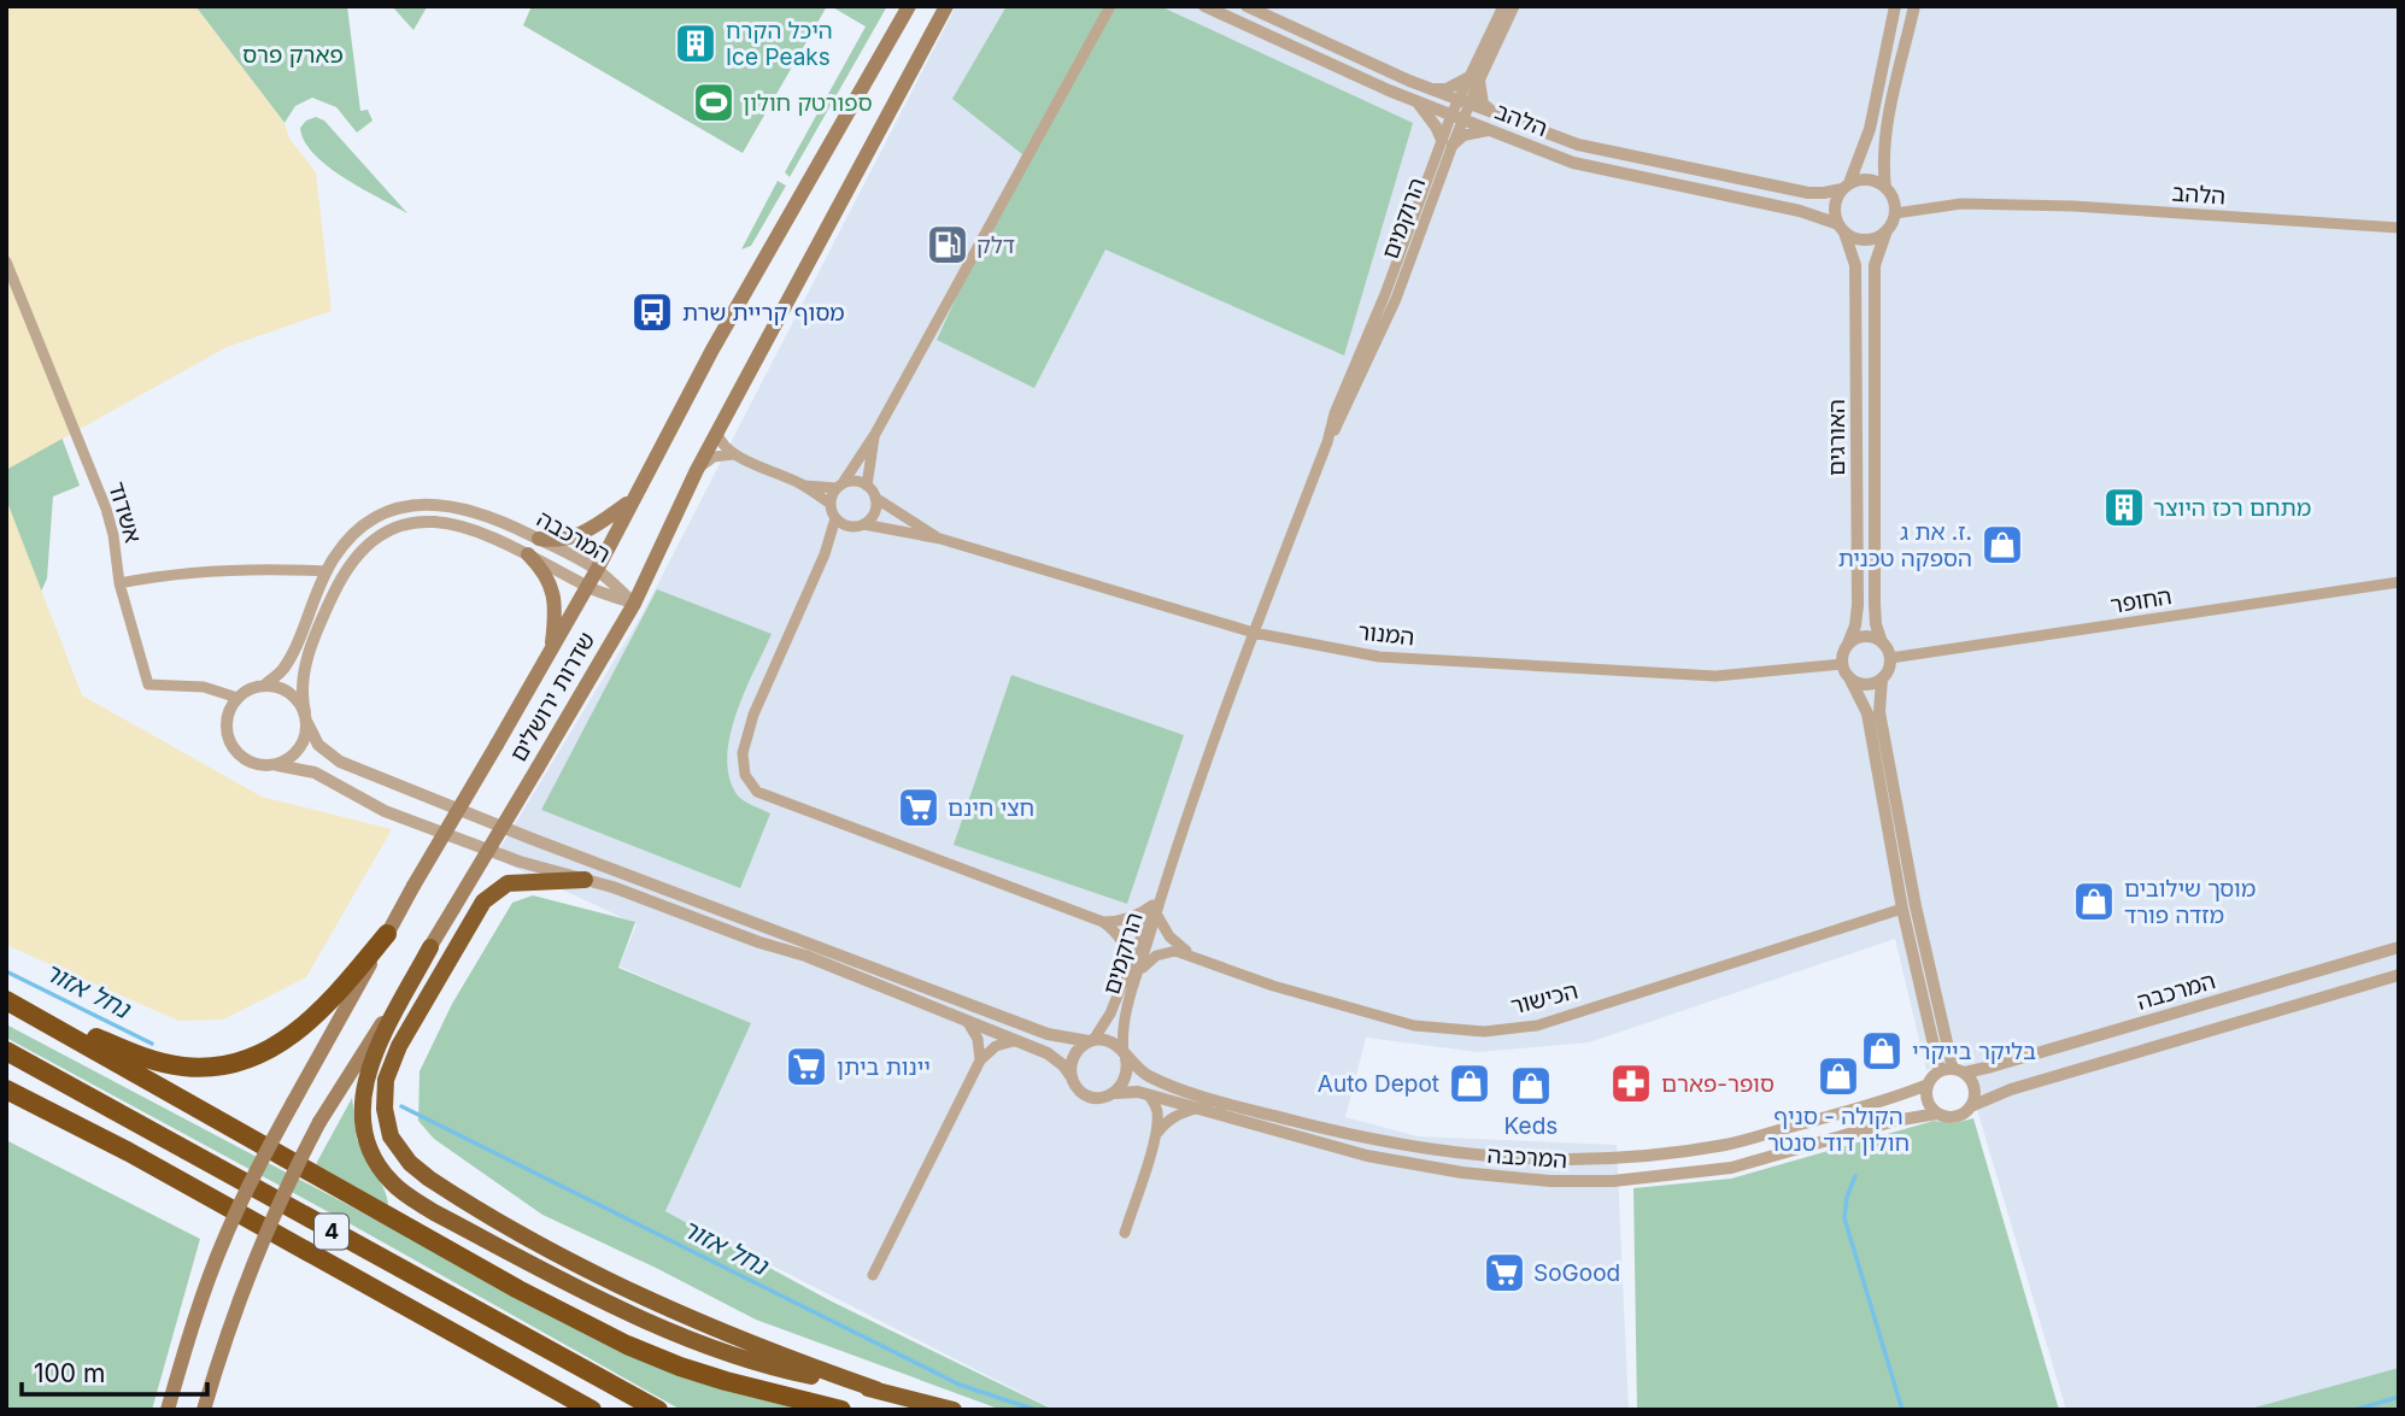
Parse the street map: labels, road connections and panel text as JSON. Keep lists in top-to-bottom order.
{
  "streets": {
    "highway": ["4"],
    "main road": ["שדרות ירושלים"],
    "street": [
      "הלהב",
      "הרוקמים",
      "האורגים",
      "אשדוד",
      "המרכבה",
      "החופר",
      "המנור",
      "הכישור"
    ]
  },
  "crossings": [
    ["הלהב", "הרוקמים"],
    ["הלהב", "האורגים"],
    ["הרוקמים", "המרכבה"],
    ["הרוקמים", "המנור"],
    ["הרוקמים", "הכישור"],
    ["האורגים", "החופר"],
    ["האורגים", "המנור"],
    ["אשדוד", "המרכבה"],
    ["המרכבה", "שדרות ירושלים"],
    ["החופר", "המנור"]
  ],
  "water": ["נחל אזור"],
  "parks": ["פארק פרס"],
  "places": {
    "building": ["היכל הקרח Ice Peaks", "מתחם רכז היוצר"],
    "sports": ["ספורטק חולון"],
    "fuel station": ["דלק"],
    "bus stop": ["מסוף קריית שרת"],
    "shop": [
      "ז. את ג. הספקה טכנית",
      "מוסך שילובים מזדה פורד",
      "בליקר בייקרי",
      "הקולה - סניף חולון דוד סנטר",
      "Auto Depot",
      "Keds"
    ],
    "supermarket": ["חצי חינם", "יינות ביתן", "SoGood"],
    "pharmacy": ["סופר-פארם"]
  },
  "scale_bar": "100 m"
}
